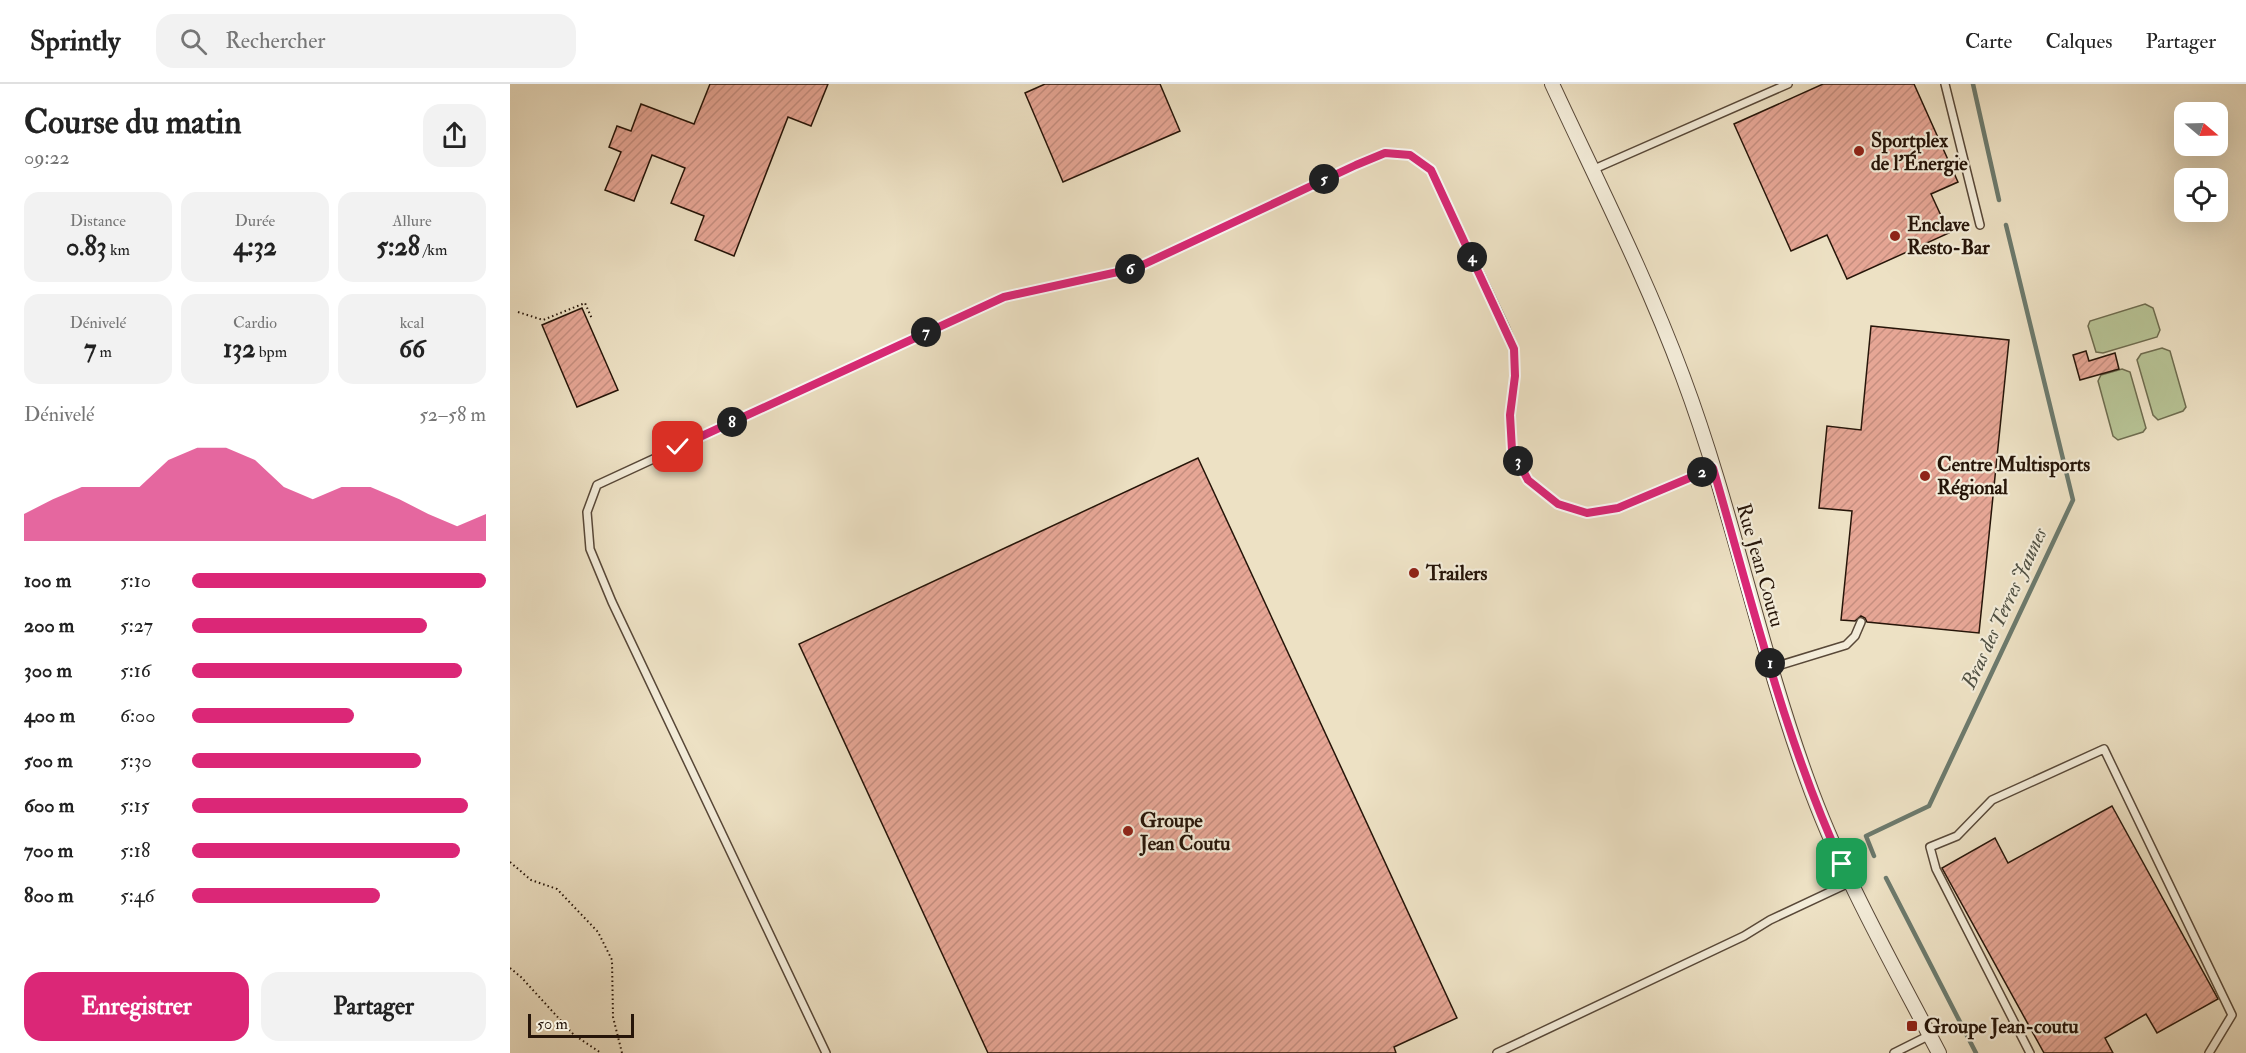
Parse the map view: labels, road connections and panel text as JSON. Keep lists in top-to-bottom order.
{
  "streets": {
    "street": ["Rue Jean Coutu"]
  },
  "water": ["Bras des Terres Jaunes"],
  "places": {
    "other": [
      "Sportplex de l'Énergie",
      "Enclave Resto-Bar",
      "Centre Multisports Régional",
      "Trailers",
      "Groupe Jean Coutu"
    ],
    "transit": ["Groupe Jean-coutu"]
  },
  "scale_bar": "50 m",
  "north": "right",
  "page": {
    "header": "Sprintly",
    "search": "Rechercher",
    "nav": ["Carte", "Calques", "Partager"],
    "heading": ["Course du matin", "09:22"],
    "pins": [
      "5",
      "4",
      "6",
      "7",
      "8",
      "3",
      "2",
      "1"
    ],
    "stats": [
      ["Distance", "0.83 km"],
      ["Durée", "4:32"],
      ["Allure", "5:28 /km"],
      ["Dénivelé", "7 m"],
      ["Cardio", "132 bpm"],
      ["kcal", "66"]
    ],
    "chart": ["Dénivelé", "52–58 m"],
    "list": [
      {
        "name": "100 m",
        "note": "5:10"
      },
      {
        "name": "200 m",
        "note": "5:27"
      },
      {
        "name": "300 m",
        "note": "5:16"
      },
      {
        "name": "400 m",
        "note": "6:00"
      },
      {
        "name": "500 m",
        "note": "5:30"
      },
      {
        "name": "600 m",
        "note": "5:15"
      },
      {
        "name": "700 m",
        "note": "5:18"
      },
      {
        "name": "800 m",
        "note": "5:46"
      }
    ],
    "buttons": ["Enregistrer", "Partager"],
    "scale": "50 m"
  }
}
